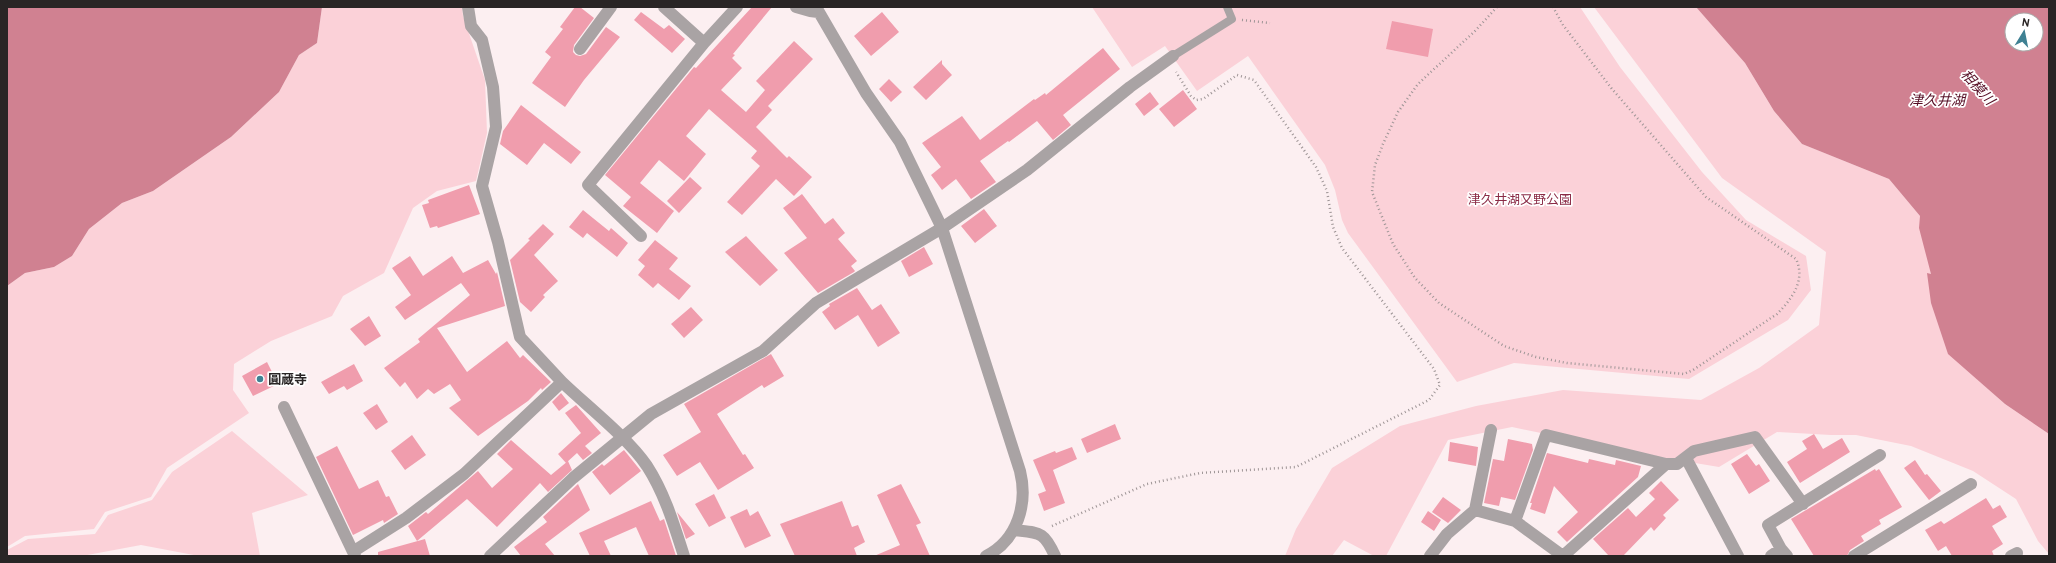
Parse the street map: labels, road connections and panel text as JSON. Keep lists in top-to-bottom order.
{
  "water": ["相模川", "津久井湖"],
  "parks": ["津久井湖又野公園"],
  "places": ["圓蔵寺"],
  "north": "top"
}
